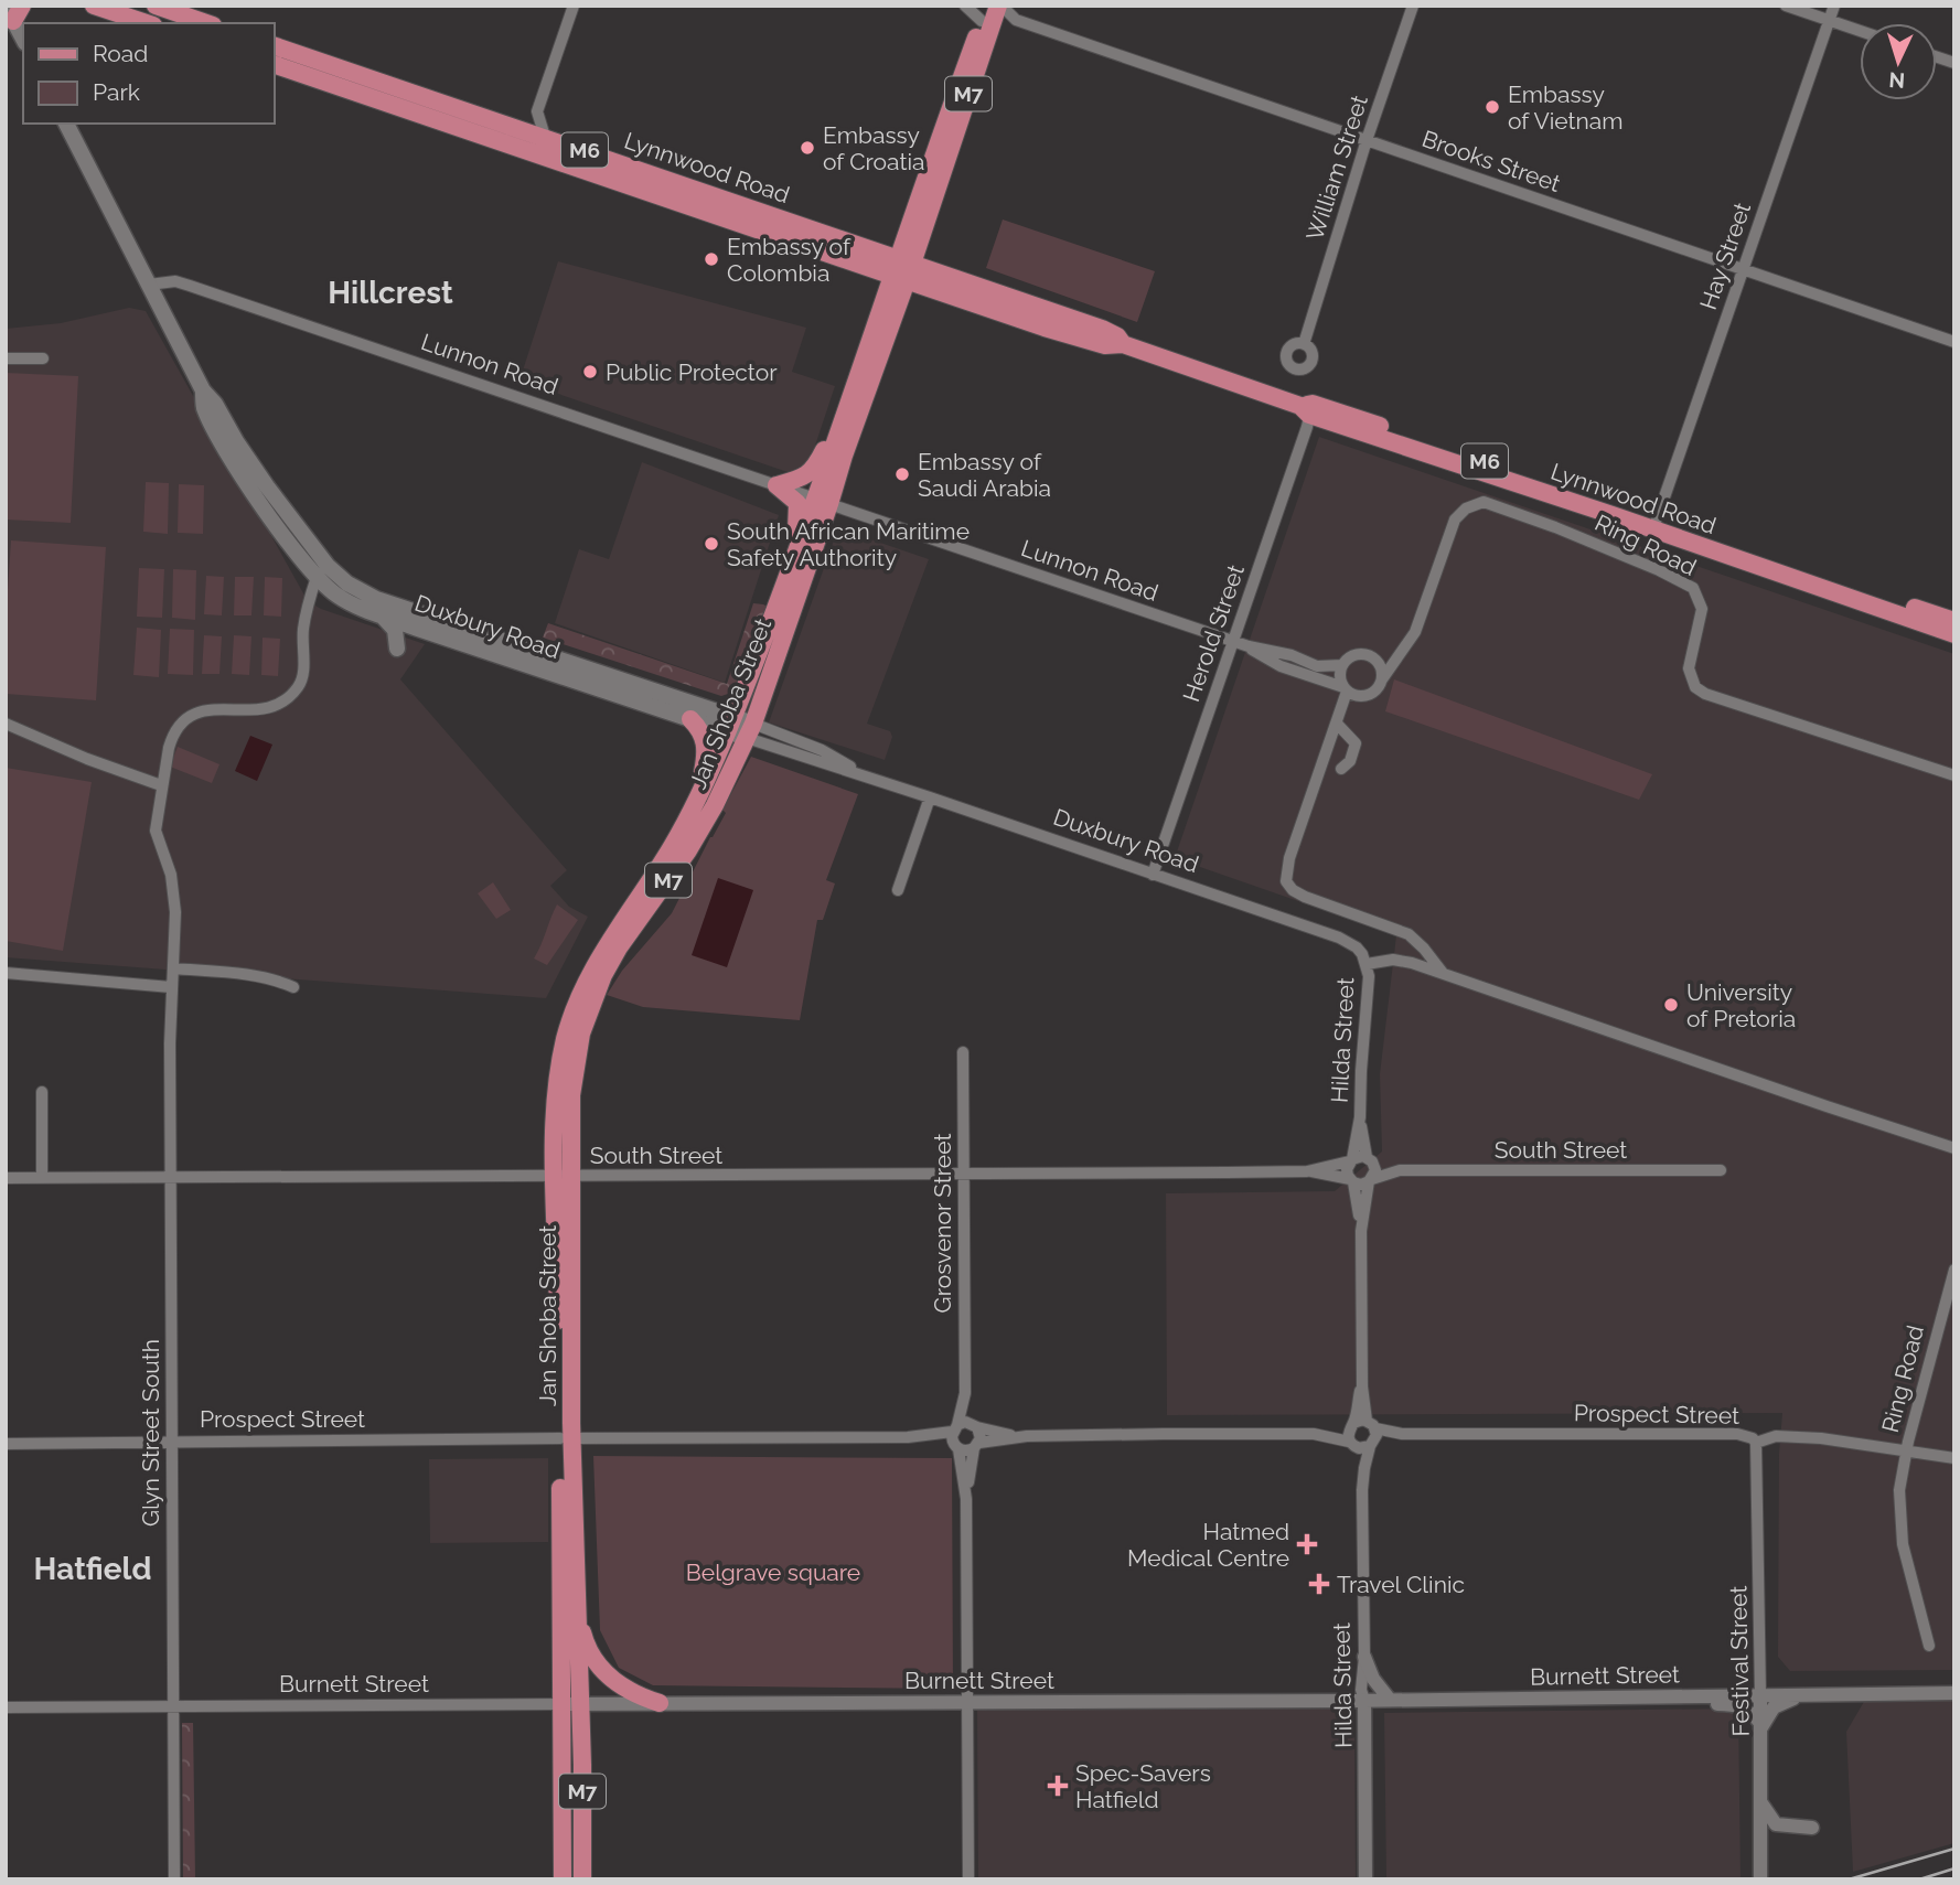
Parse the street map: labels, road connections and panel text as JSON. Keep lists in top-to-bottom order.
{
  "streets": {
    "main road": [
      "M7",
      "M6",
      "Lynnwood Road",
      "Duxbury Road",
      "Jan Shoba Street"
    ],
    "street": [
      "Brooks Street",
      "William Street",
      "Hay Street",
      "Lunnon Road",
      "Ring Road",
      "Herold Street",
      "Hilda Street",
      "South Street",
      "Grosvenor Street",
      "Prospect Street",
      "Glyn Street South",
      "Festival Street",
      "Burnett Street"
    ]
  },
  "crossings": [
    ["Brooks Street", "William Street"],
    ["Brooks Street", "Hay Street"],
    ["Brooks Street", "Jan Shoba Street"],
    ["Lynnwood Road", "Hay Street"],
    ["Lynnwood Road", "Herold Street"],
    ["Lynnwood Road", "Jan Shoba Street"],
    ["Lunnon Road", "Ring Road"],
    ["Lunnon Road", "Duxbury Road"],
    ["Lunnon Road", "Herold Street"],
    ["Lunnon Road", "Jan Shoba Street"],
    ["Ring Road", "Prospect Street"],
    ["Duxbury Road", "Herold Street"],
    ["Duxbury Road", "Jan Shoba Street"],
    ["Duxbury Road", "Hilda Street"],
    ["Duxbury Road", "Glyn Street South"],
    ["Jan Shoba Street", "South Street"],
    ["Jan Shoba Street", "Prospect Street"],
    ["Jan Shoba Street", "Burnett Street"],
    ["Hilda Street", "South Street"],
    ["Hilda Street", "Prospect Street"],
    ["Hilda Street", "Burnett Street"],
    ["South Street", "Grosvenor Street"],
    ["South Street", "Glyn Street South"],
    ["Grosvenor Street", "Prospect Street"],
    ["Grosvenor Street", "Burnett Street"],
    ["Prospect Street", "Glyn Street South"],
    ["Prospect Street", "Festival Street"],
    ["Glyn Street South", "Burnett Street"],
    ["Festival Street", "Burnett Street"]
  ],
  "districts": ["Hillcrest", "Hatfield"],
  "parks": ["Belgrave square"],
  "places": {
    "other": [
      "Embassy of Vietnam",
      "Embassy of Croatia",
      "Embassy of Colombia",
      "Public Protector",
      "Embassy of Saudi Arabia",
      "South African Maritime Safety Authority",
      "University of Pretoria"
    ],
    "health": ["Hatmed Medical Centre", "Travel Clinic", "Spec-Savers Hatfield"]
  },
  "legend": ["Road", "Park"],
  "north": "bottom"
}
